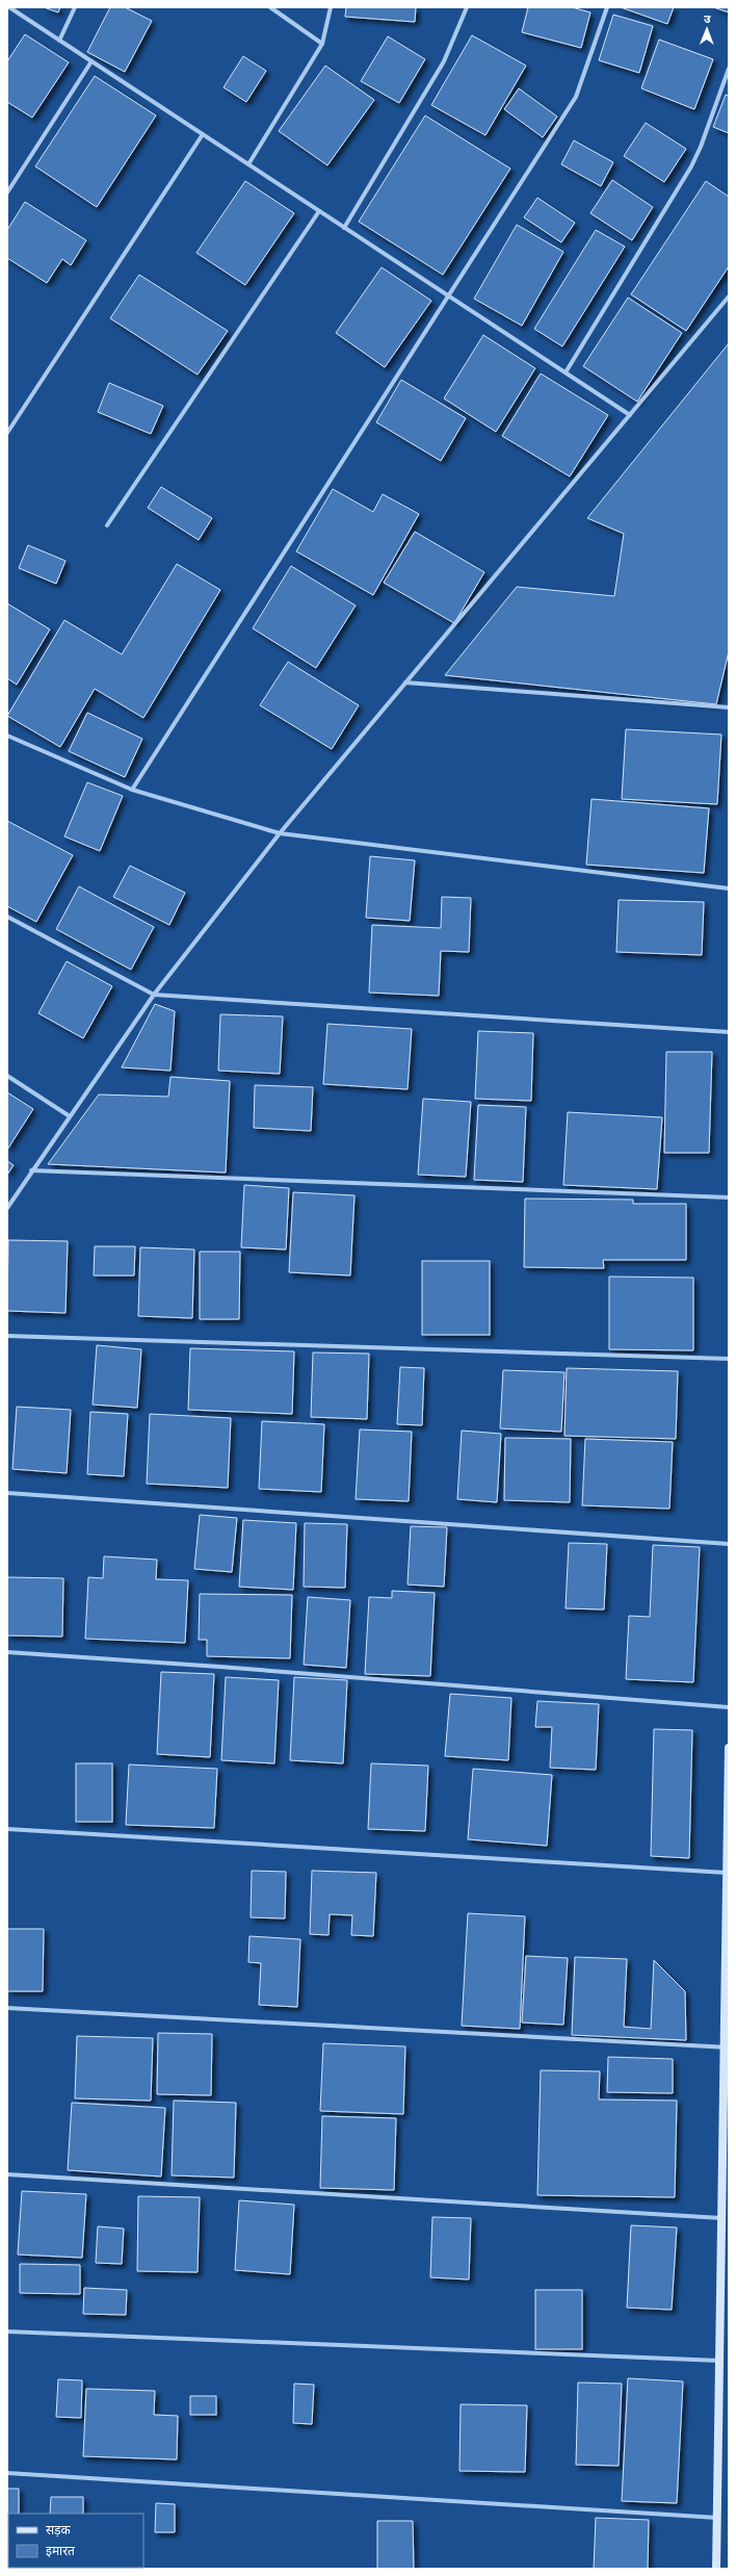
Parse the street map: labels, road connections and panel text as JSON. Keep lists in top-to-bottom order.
{
  "legend": ["सड़क", "इमारत"],
  "north": "top"
}
